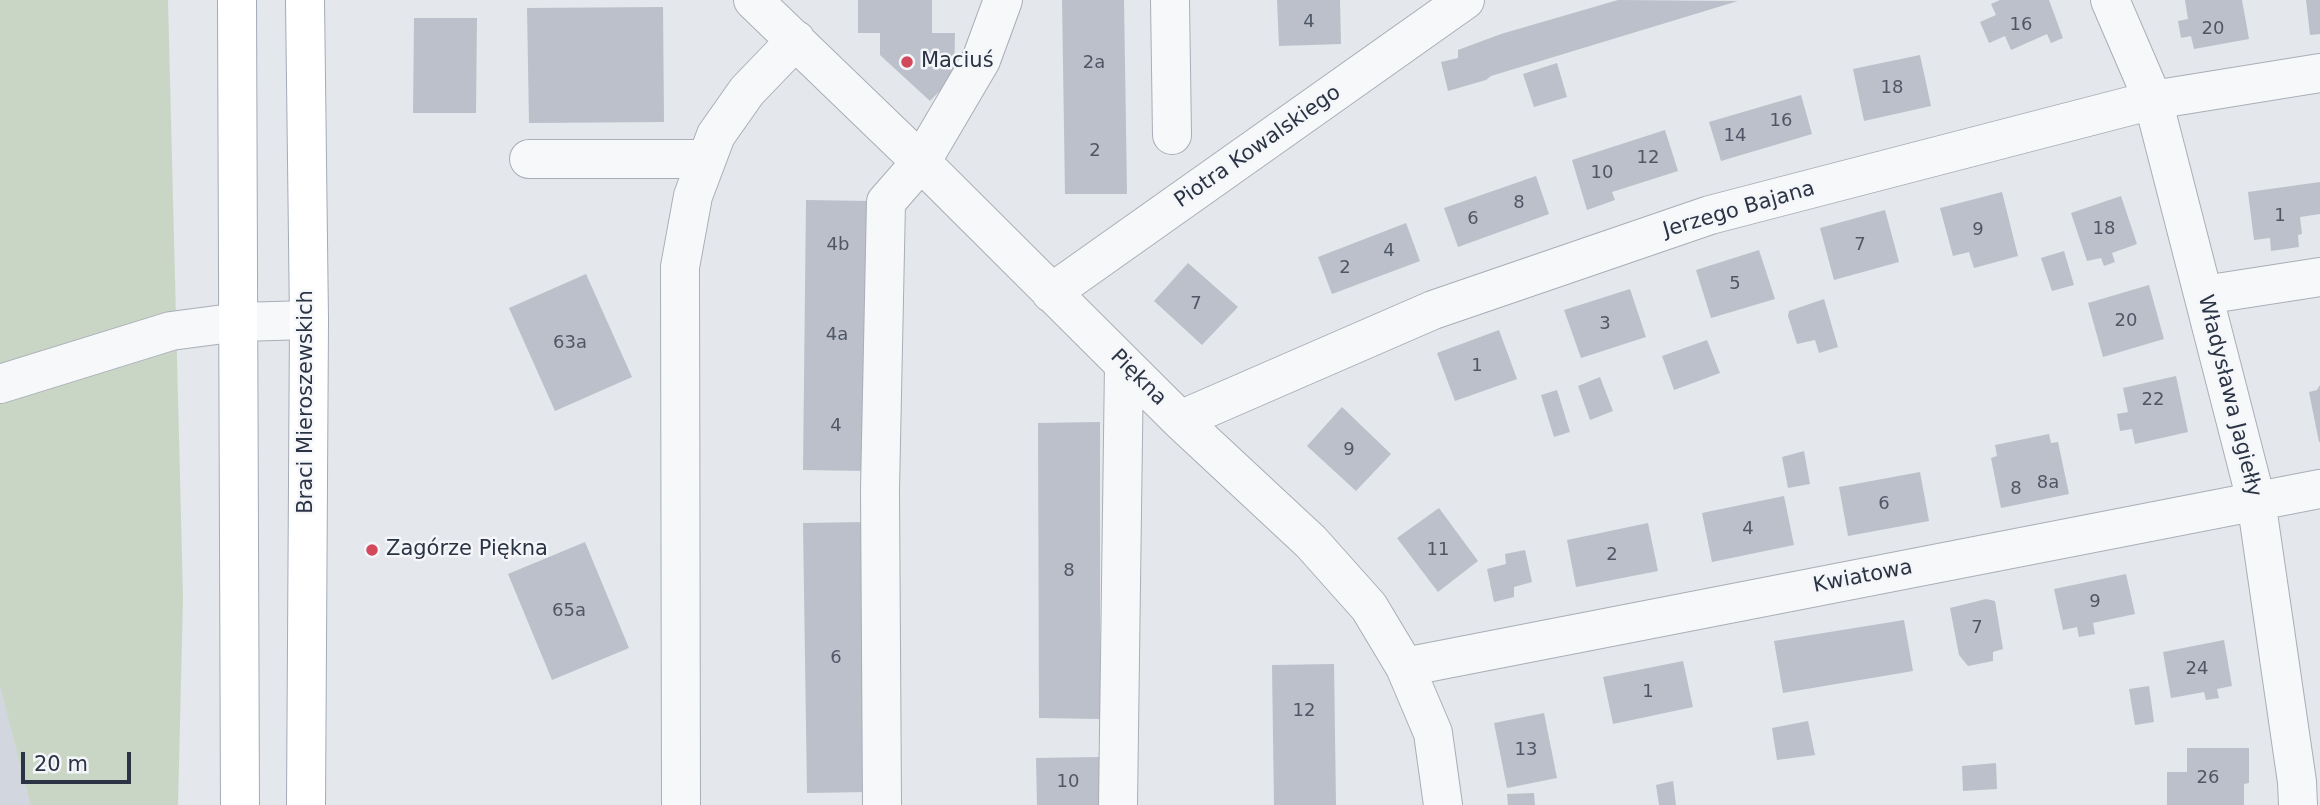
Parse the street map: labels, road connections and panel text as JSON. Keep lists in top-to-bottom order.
{
  "streets": {
    "main road": ["Braci Mieroszewskich"],
    "street": [
      "Piotra Kowalskiego",
      "Jerzego Bajana",
      "Piękna",
      "Władysława Jagiełły",
      "Kwiatowa"
    ]
  },
  "crossings": [
    ["Piotra Kowalskiego", "Piękna"],
    ["Jerzego Bajana", "Piękna"],
    ["Jerzego Bajana", "Władysława Jagiełły"],
    ["Piękna", "Kwiatowa"],
    ["Władysława Jagiełły", "Kwiatowa"]
  ],
  "places": ["Maciuś", "Zagórze Piękna"],
  "house_numbers": [
    "4",
    "16",
    "20",
    "2a",
    "18",
    "16",
    "14",
    "2",
    "12",
    "10",
    "8",
    "1",
    "6",
    "18",
    "9",
    "4b",
    "7",
    "4",
    "2",
    "5",
    "7",
    "20",
    "3",
    "4a",
    "63a",
    "1",
    "22",
    "4",
    "9",
    "8a",
    "8",
    "6",
    "4",
    "11",
    "2",
    "8",
    "9",
    "65a",
    "7",
    "6",
    "24",
    "1",
    "12",
    "13",
    "26",
    "10"
  ],
  "scale_bar": "20 m"
}
